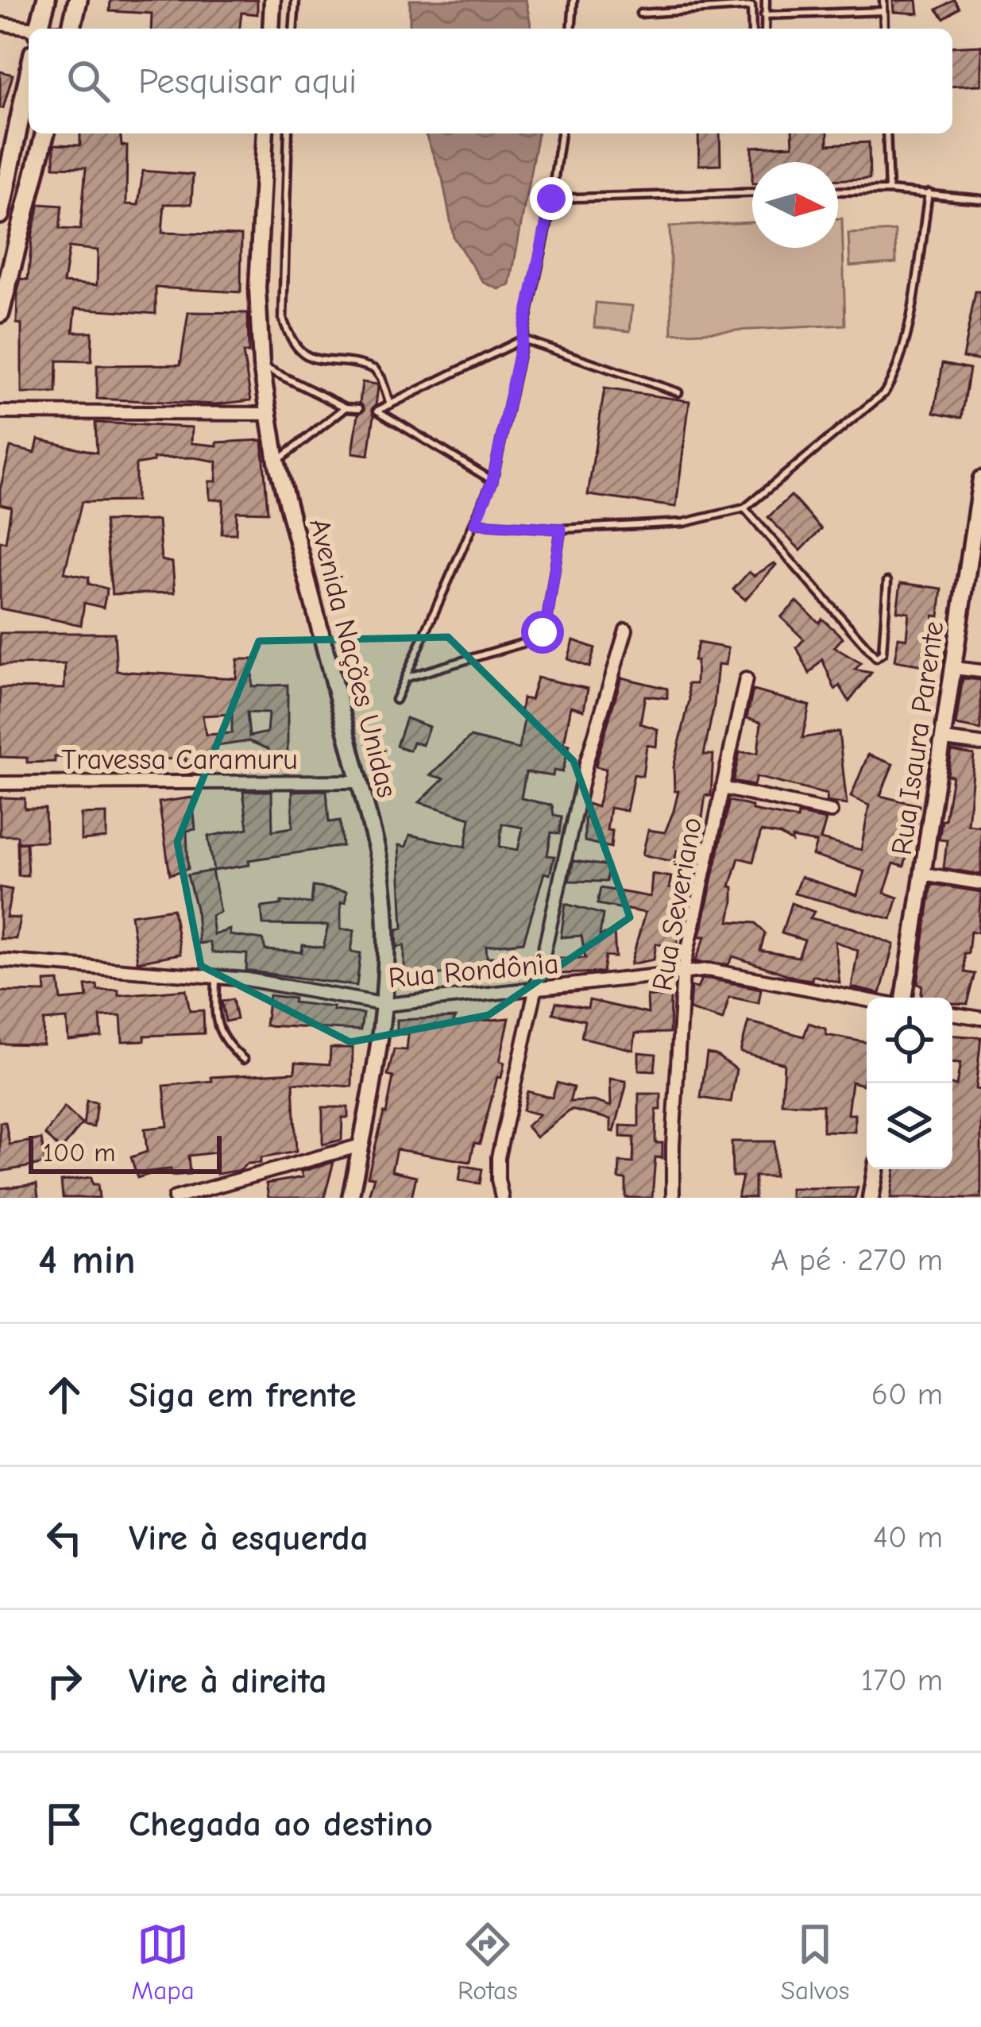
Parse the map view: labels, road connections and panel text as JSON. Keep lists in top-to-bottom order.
{
  "streets": {
    "street": [
      "Avenida Nações Unidas",
      "Rua Isaura Parente",
      "Travessa Caramuru",
      "Rua Severiano",
      "Rua Rondônia"
    ]
  },
  "crossings": [
    ["Avenida Nações Unidas", "Travessa Caramuru"],
    ["Avenida Nações Unidas", "Rua Rondônia"],
    ["Rua Severiano", "Rua Rondônia"]
  ],
  "scale_bar": "100 m",
  "north": "right",
  "page": {
    "search": "Pesquisar aqui",
    "scale": "100 m",
    "heading": ["4 min", "A pé · 270 m"],
    "list": [
      ["Siga em frente", "60 m"],
      ["Vire à esquerda", "40 m"],
      ["Vire à direita", "170 m"],
      "Chegada ao destino"
    ],
    "nav": ["Mapa", "Rotas", "Salvos"]
  }
}
